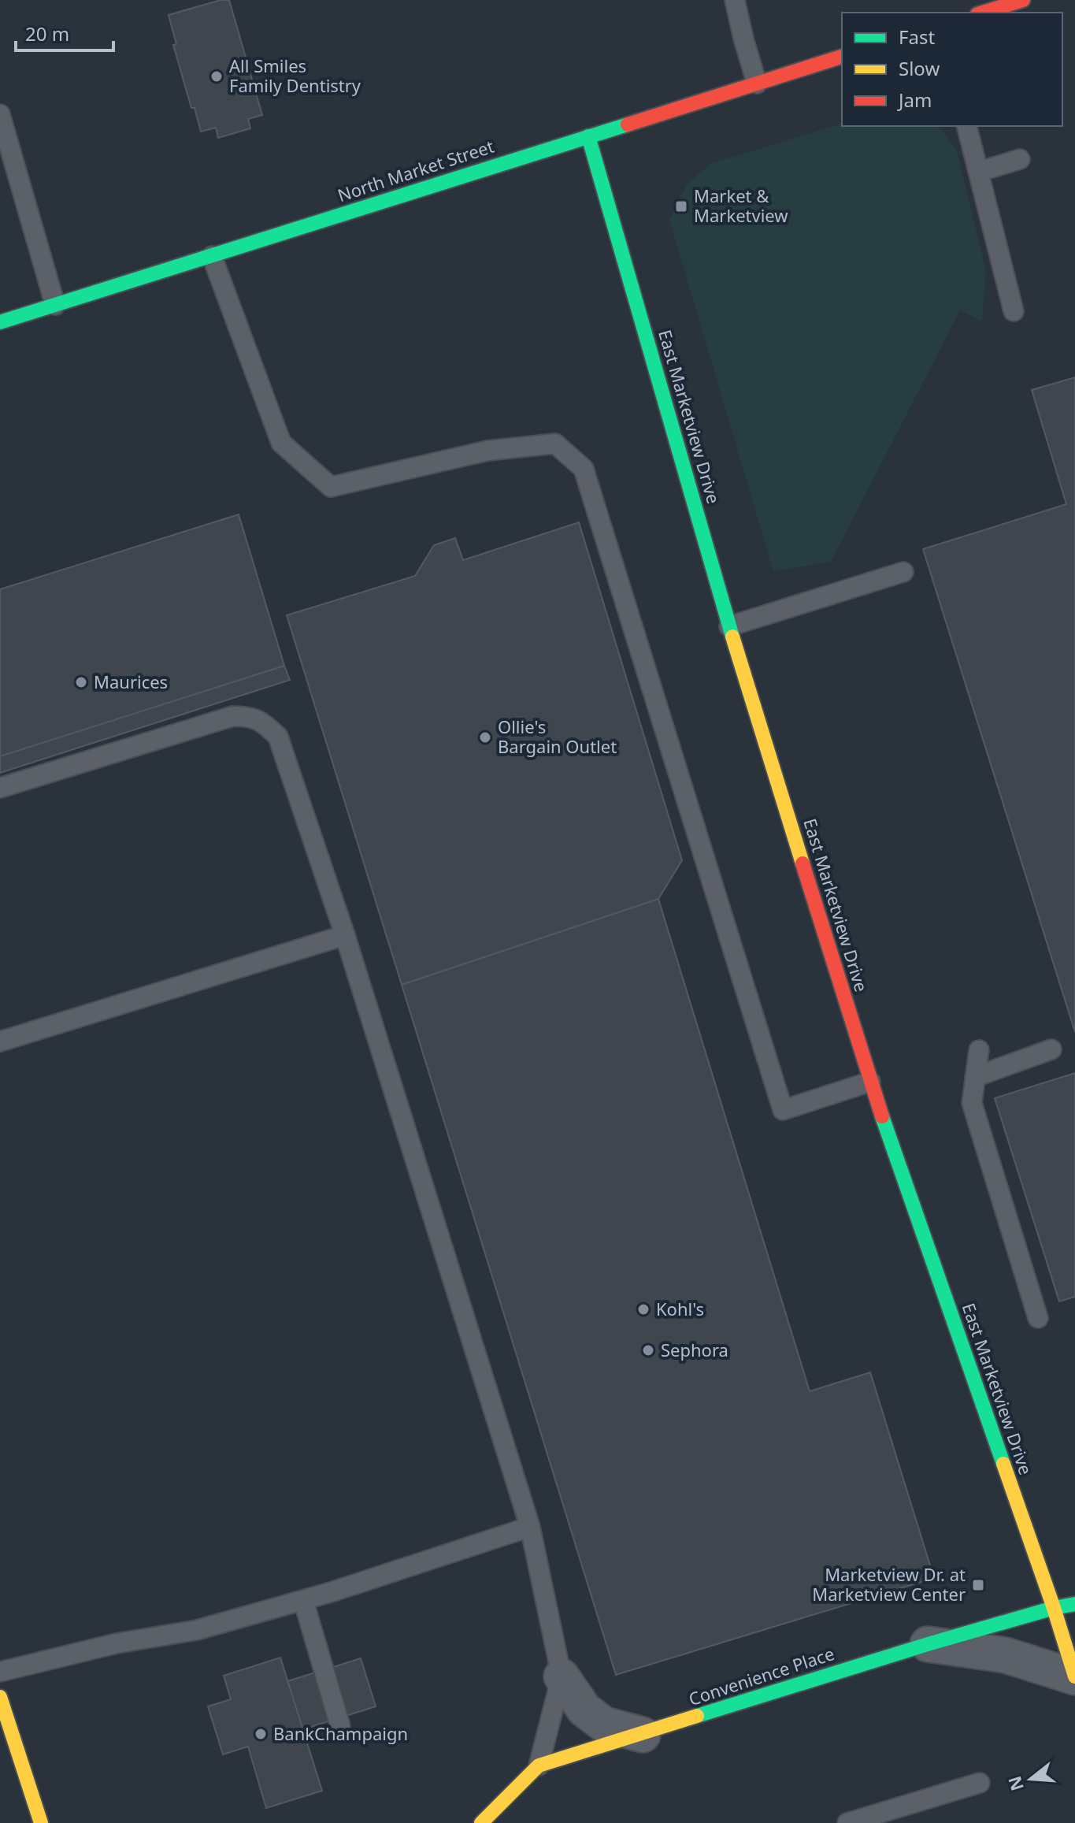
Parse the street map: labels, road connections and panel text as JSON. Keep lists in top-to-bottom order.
{
  "streets": {
    "main road": ["North Market Street", "East Marketview Drive", "Convenience Place"]
  },
  "crossings": [
    ["North Market Street", "East Marketview Drive"],
    ["East Marketview Drive", "Convenience Place"]
  ],
  "places": {
    "other": [
      "All Smiles Family Dentistry",
      "Maurices",
      "Ollie's Bargain Outlet",
      "Kohl's",
      "Sephora",
      "BankChampaign"
    ],
    "transit": ["Market & Marketview", "Marketview Dr. at Marketview Center"]
  },
  "legend": ["Fast", "Slow", "Jam"],
  "scale_bar": "20 m",
  "north": "left"
}
